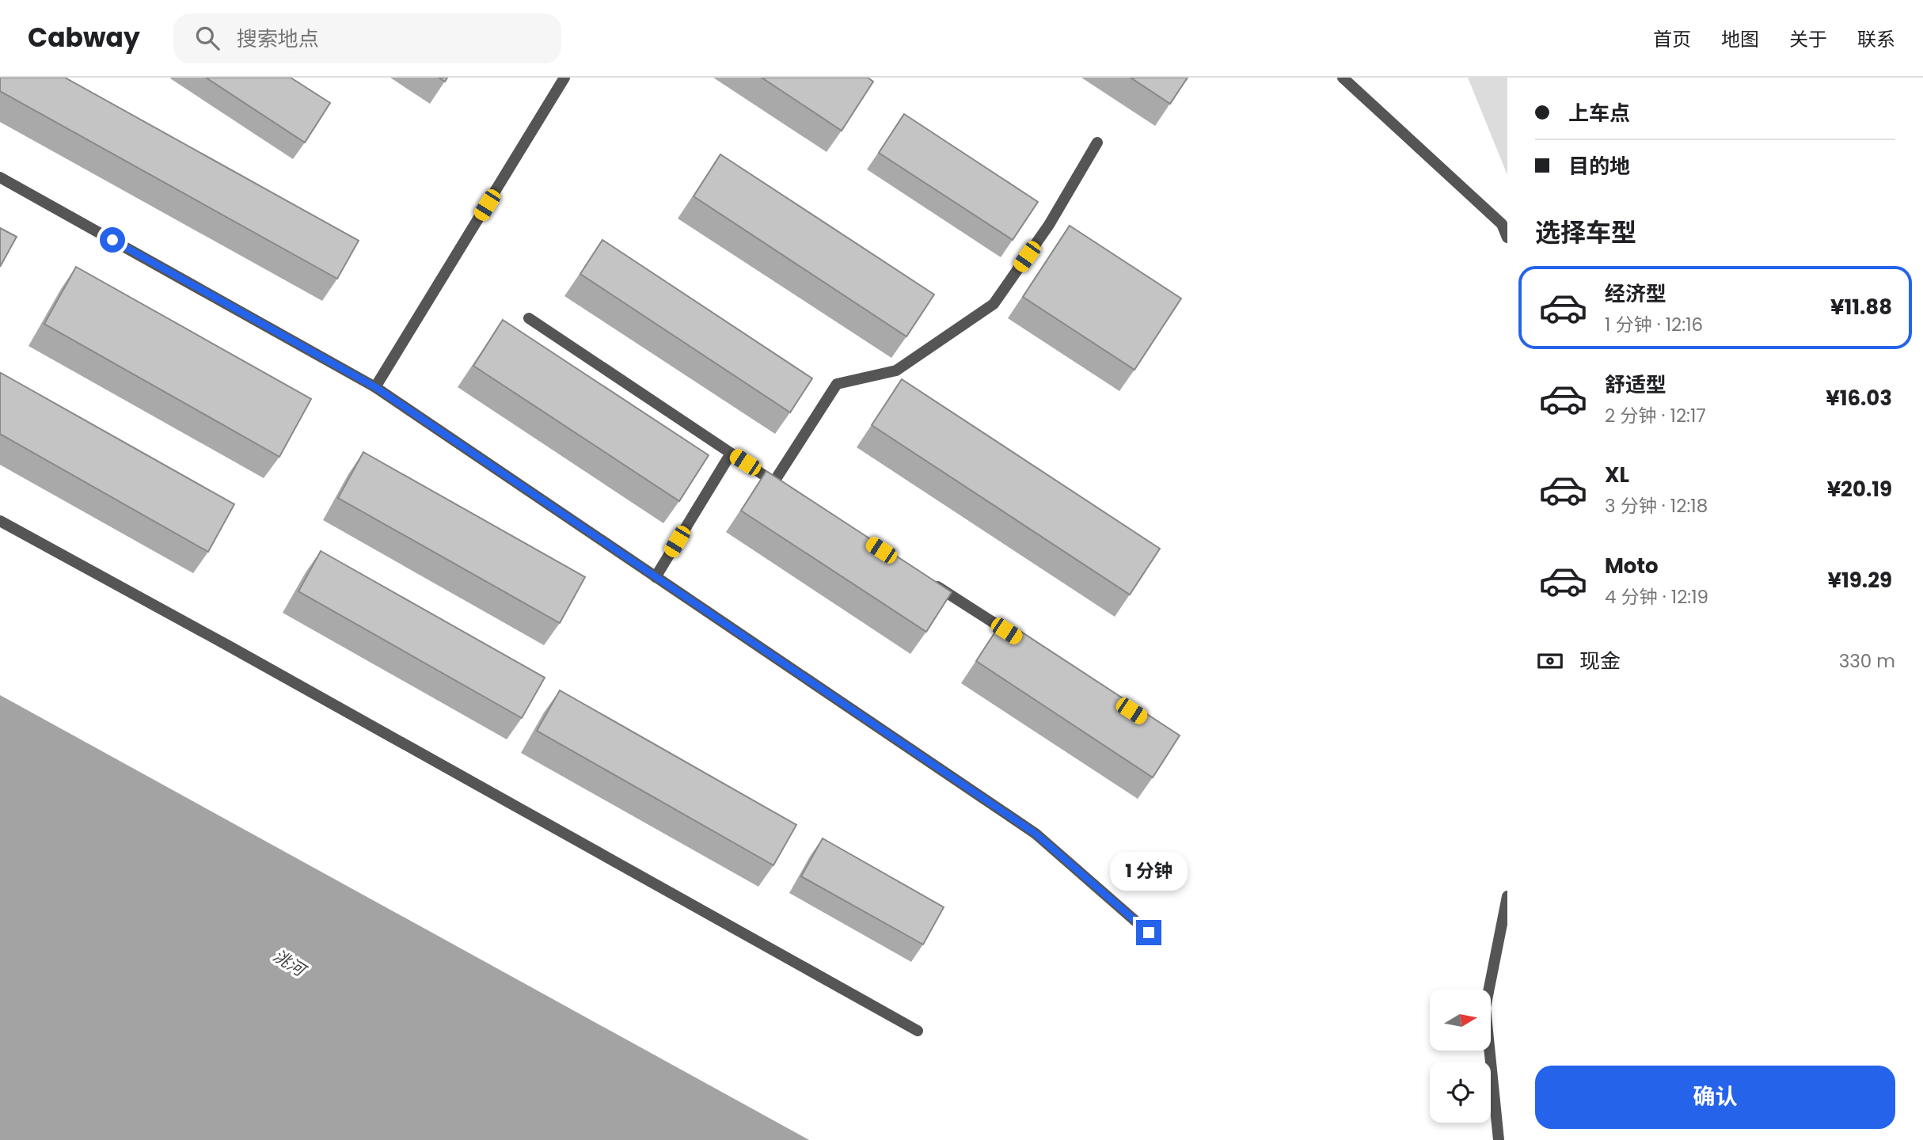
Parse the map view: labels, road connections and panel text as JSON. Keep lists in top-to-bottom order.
{
  "water": ["洮河"],
  "north": "right",
  "page": {
    "header": "Cabway",
    "search": "搜索地点",
    "nav": [
      "首页",
      "地图",
      "关于",
      "联系"
    ],
    "banner": ["上车点", "目的地"],
    "heading": "选择车型",
    "list": [
      {
        "name": "经济型",
        "note": "1 分钟 · 12:16",
        "value": "¥11.88"
      },
      {
        "name": "舒适型",
        "note": "2 分钟 · 12:17",
        "value": "¥16.03"
      },
      {
        "name": "XL",
        "note": "3 分钟 · 12:18",
        "value": "¥20.19"
      },
      {
        "name": "Moto",
        "note": "4 分钟 · 12:19",
        "value": "¥19.29"
      }
    ],
    "pay": ["现金", "330 m"],
    "bubble": "1 分钟",
    "buttons": "确认"
  }
}
